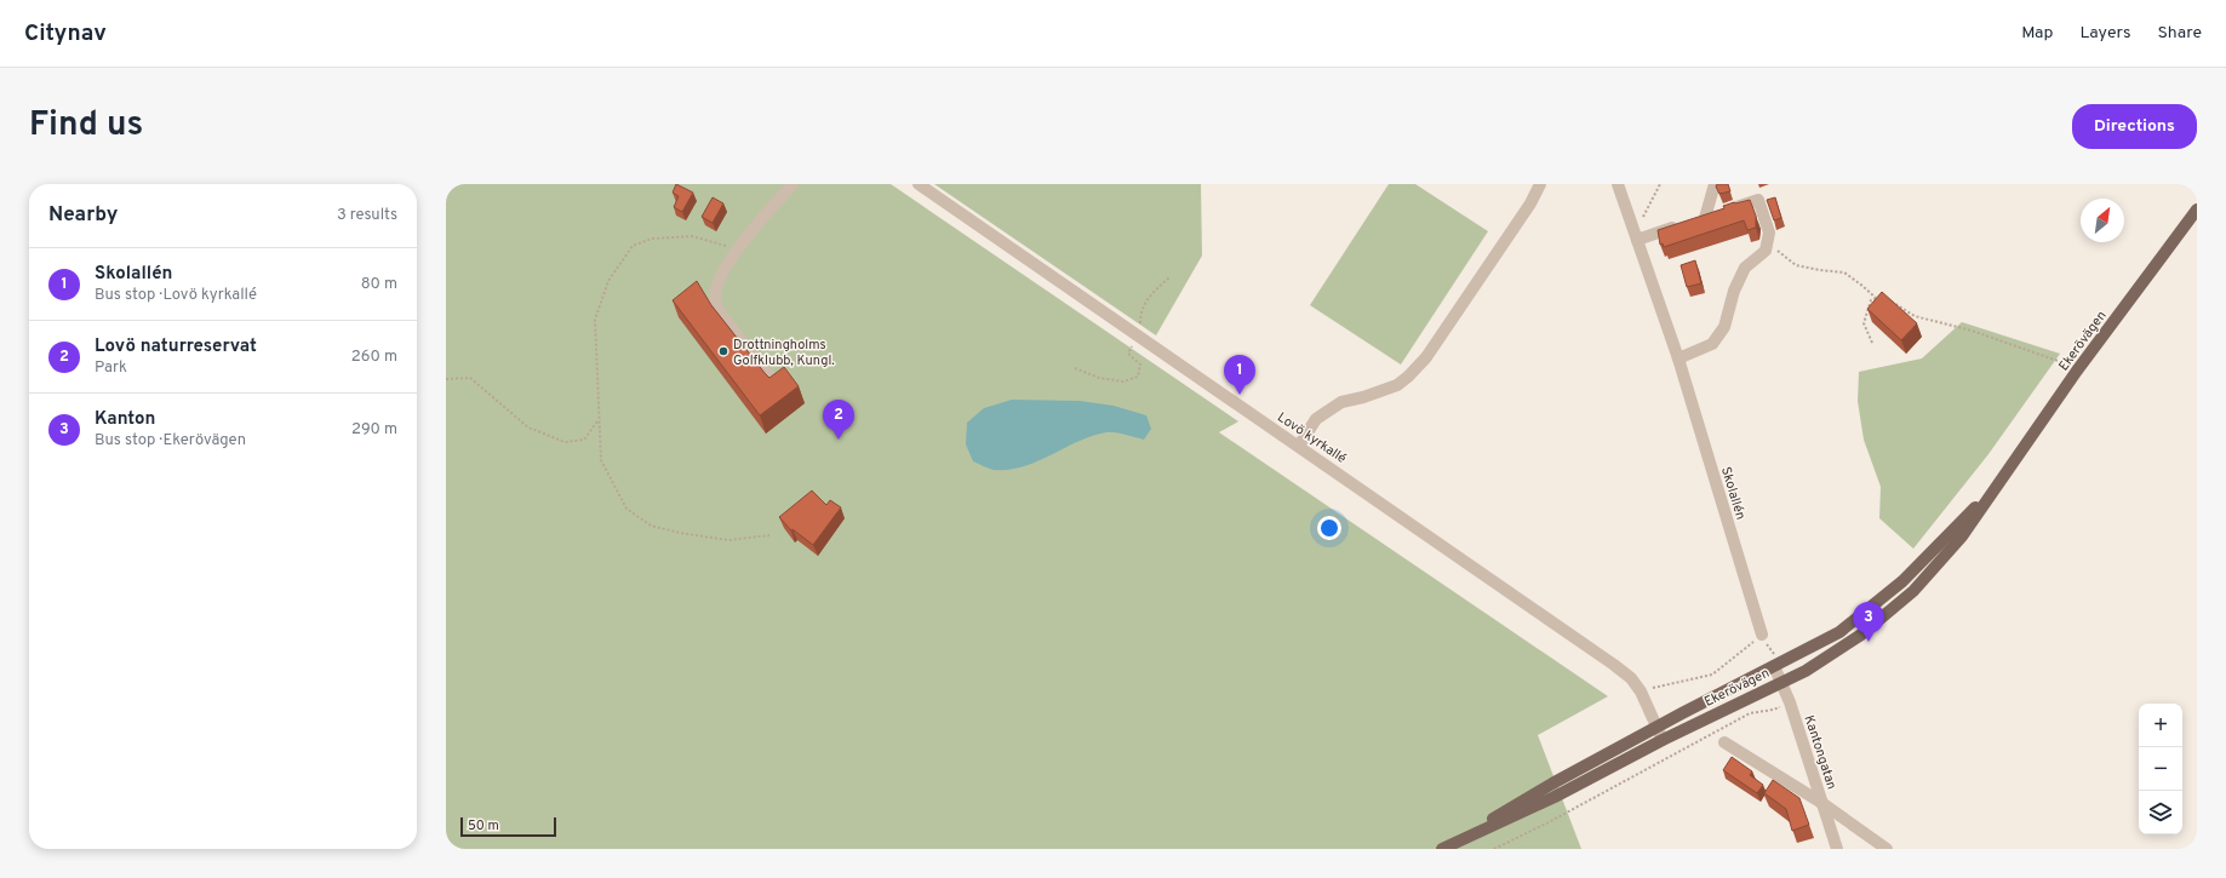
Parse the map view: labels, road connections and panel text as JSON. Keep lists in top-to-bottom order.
{
  "streets": {
    "main road": ["Ekerövägen"],
    "street": ["Lovö kyrkallé", "Skolallén", "Kantongatan"]
  },
  "crossings": [
    ["Ekerövägen", "Lovö kyrkallé"],
    ["Ekerövägen", "Kantongatan"]
  ],
  "places": ["Drottningholms Golfklubb, Kungl."],
  "scale_bar": "50 m",
  "north": "top right",
  "page": {
    "header": "Citynav",
    "nav": ["Map", "Layers", "Share"],
    "title": "Find us",
    "buttons": "Directions",
    "heading": ["Nearby", "3 results"],
    "list": [
      {
        "mark": "1",
        "name": "Skolallén",
        "note": "Bus stop · Lovö kyrkallé",
        "value": "80 m"
      },
      {
        "mark": "2",
        "name": "Lovö naturreservat",
        "note": "Park",
        "value": "260 m"
      },
      {
        "mark": "3",
        "name": "Kanton",
        "note": "Bus stop · Ekerövägen",
        "value": "290 m"
      }
    ],
    "pins": ["1", "2", "3"],
    "map_buttons": ["+", "−"],
    "scale": "50 m"
  }
}
